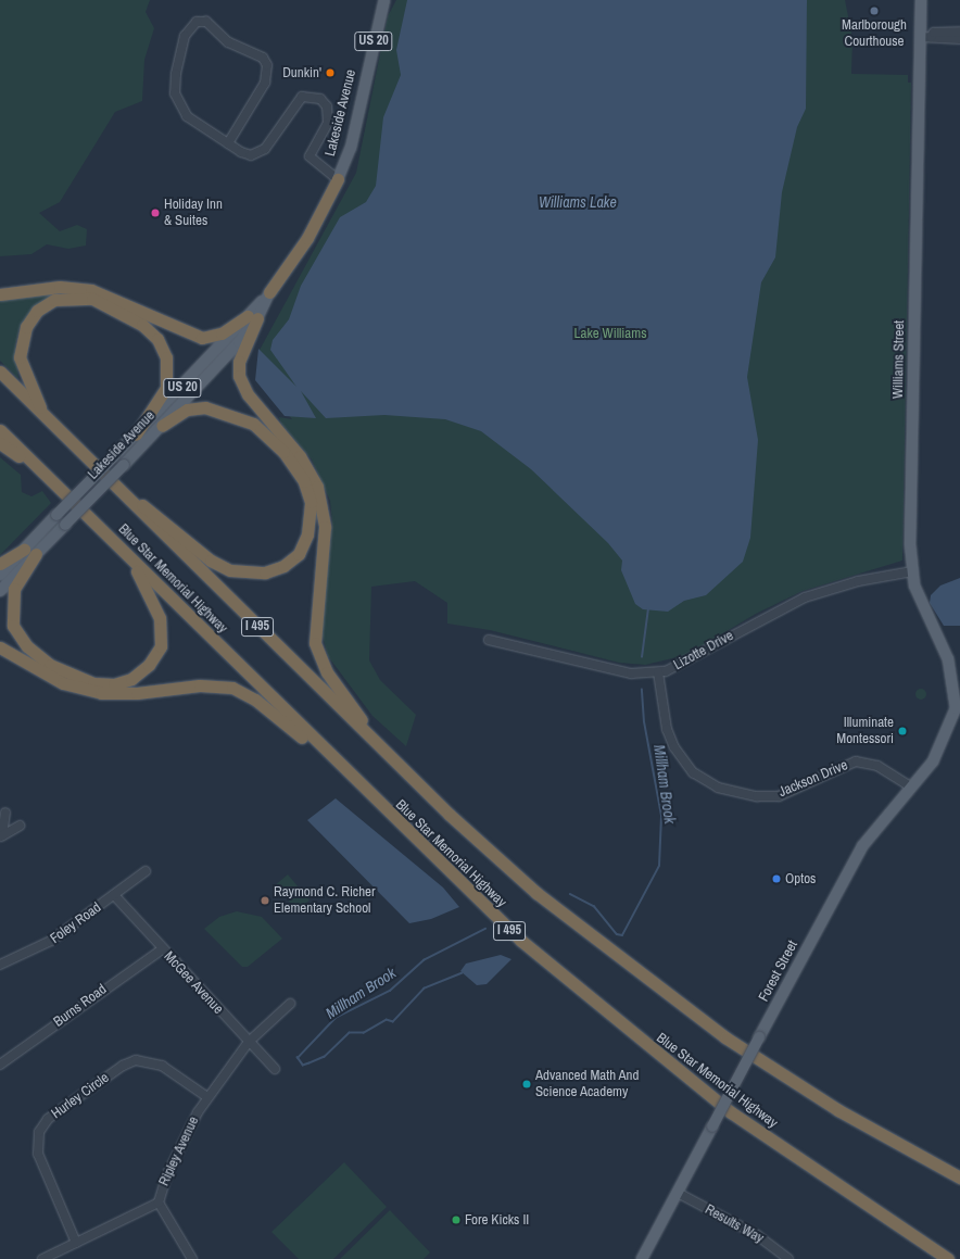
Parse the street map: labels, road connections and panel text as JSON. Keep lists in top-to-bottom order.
{
  "streets": {
    "highway": [
      "US 20",
      "Lakeside Avenue",
      "Blue Star Memorial Highway",
      "I 495"
    ],
    "main road": ["Williams Street", "Forest Street"],
    "street": [
      "Lizotte Drive",
      "Jackson Drive",
      "Foley Road",
      "McGee Avenue",
      "Burns Road",
      "Hurley Circle",
      "Ripley Avenue",
      "Results Way"
    ]
  },
  "crossings": [
    ["Williams Street", "Lizotte Drive"],
    ["Williams Street", "Forest Street"],
    ["Lizotte Drive", "Jackson Drive"],
    ["Jackson Drive", "Forest Street"],
    ["Foley Road", "McGee Avenue"],
    ["Forest Street", "Results Way"],
    ["McGee Avenue", "Burns Road"],
    ["McGee Avenue", "Ripley Avenue"],
    ["Hurley Circle", "Ripley Avenue"]
  ],
  "water": ["Williams Lake", "Millham Brook"],
  "parks": ["Lake Williams"],
  "places": [
    "Marlborough Courthouse",
    "Dunkin'",
    "Holiday Inn & Suites",
    "Illuminate Montessori",
    "Optos",
    "Raymond C. Richer Elementary School",
    "Advanced Math And Science Academy",
    "Fore Kicks II"
  ]
}
